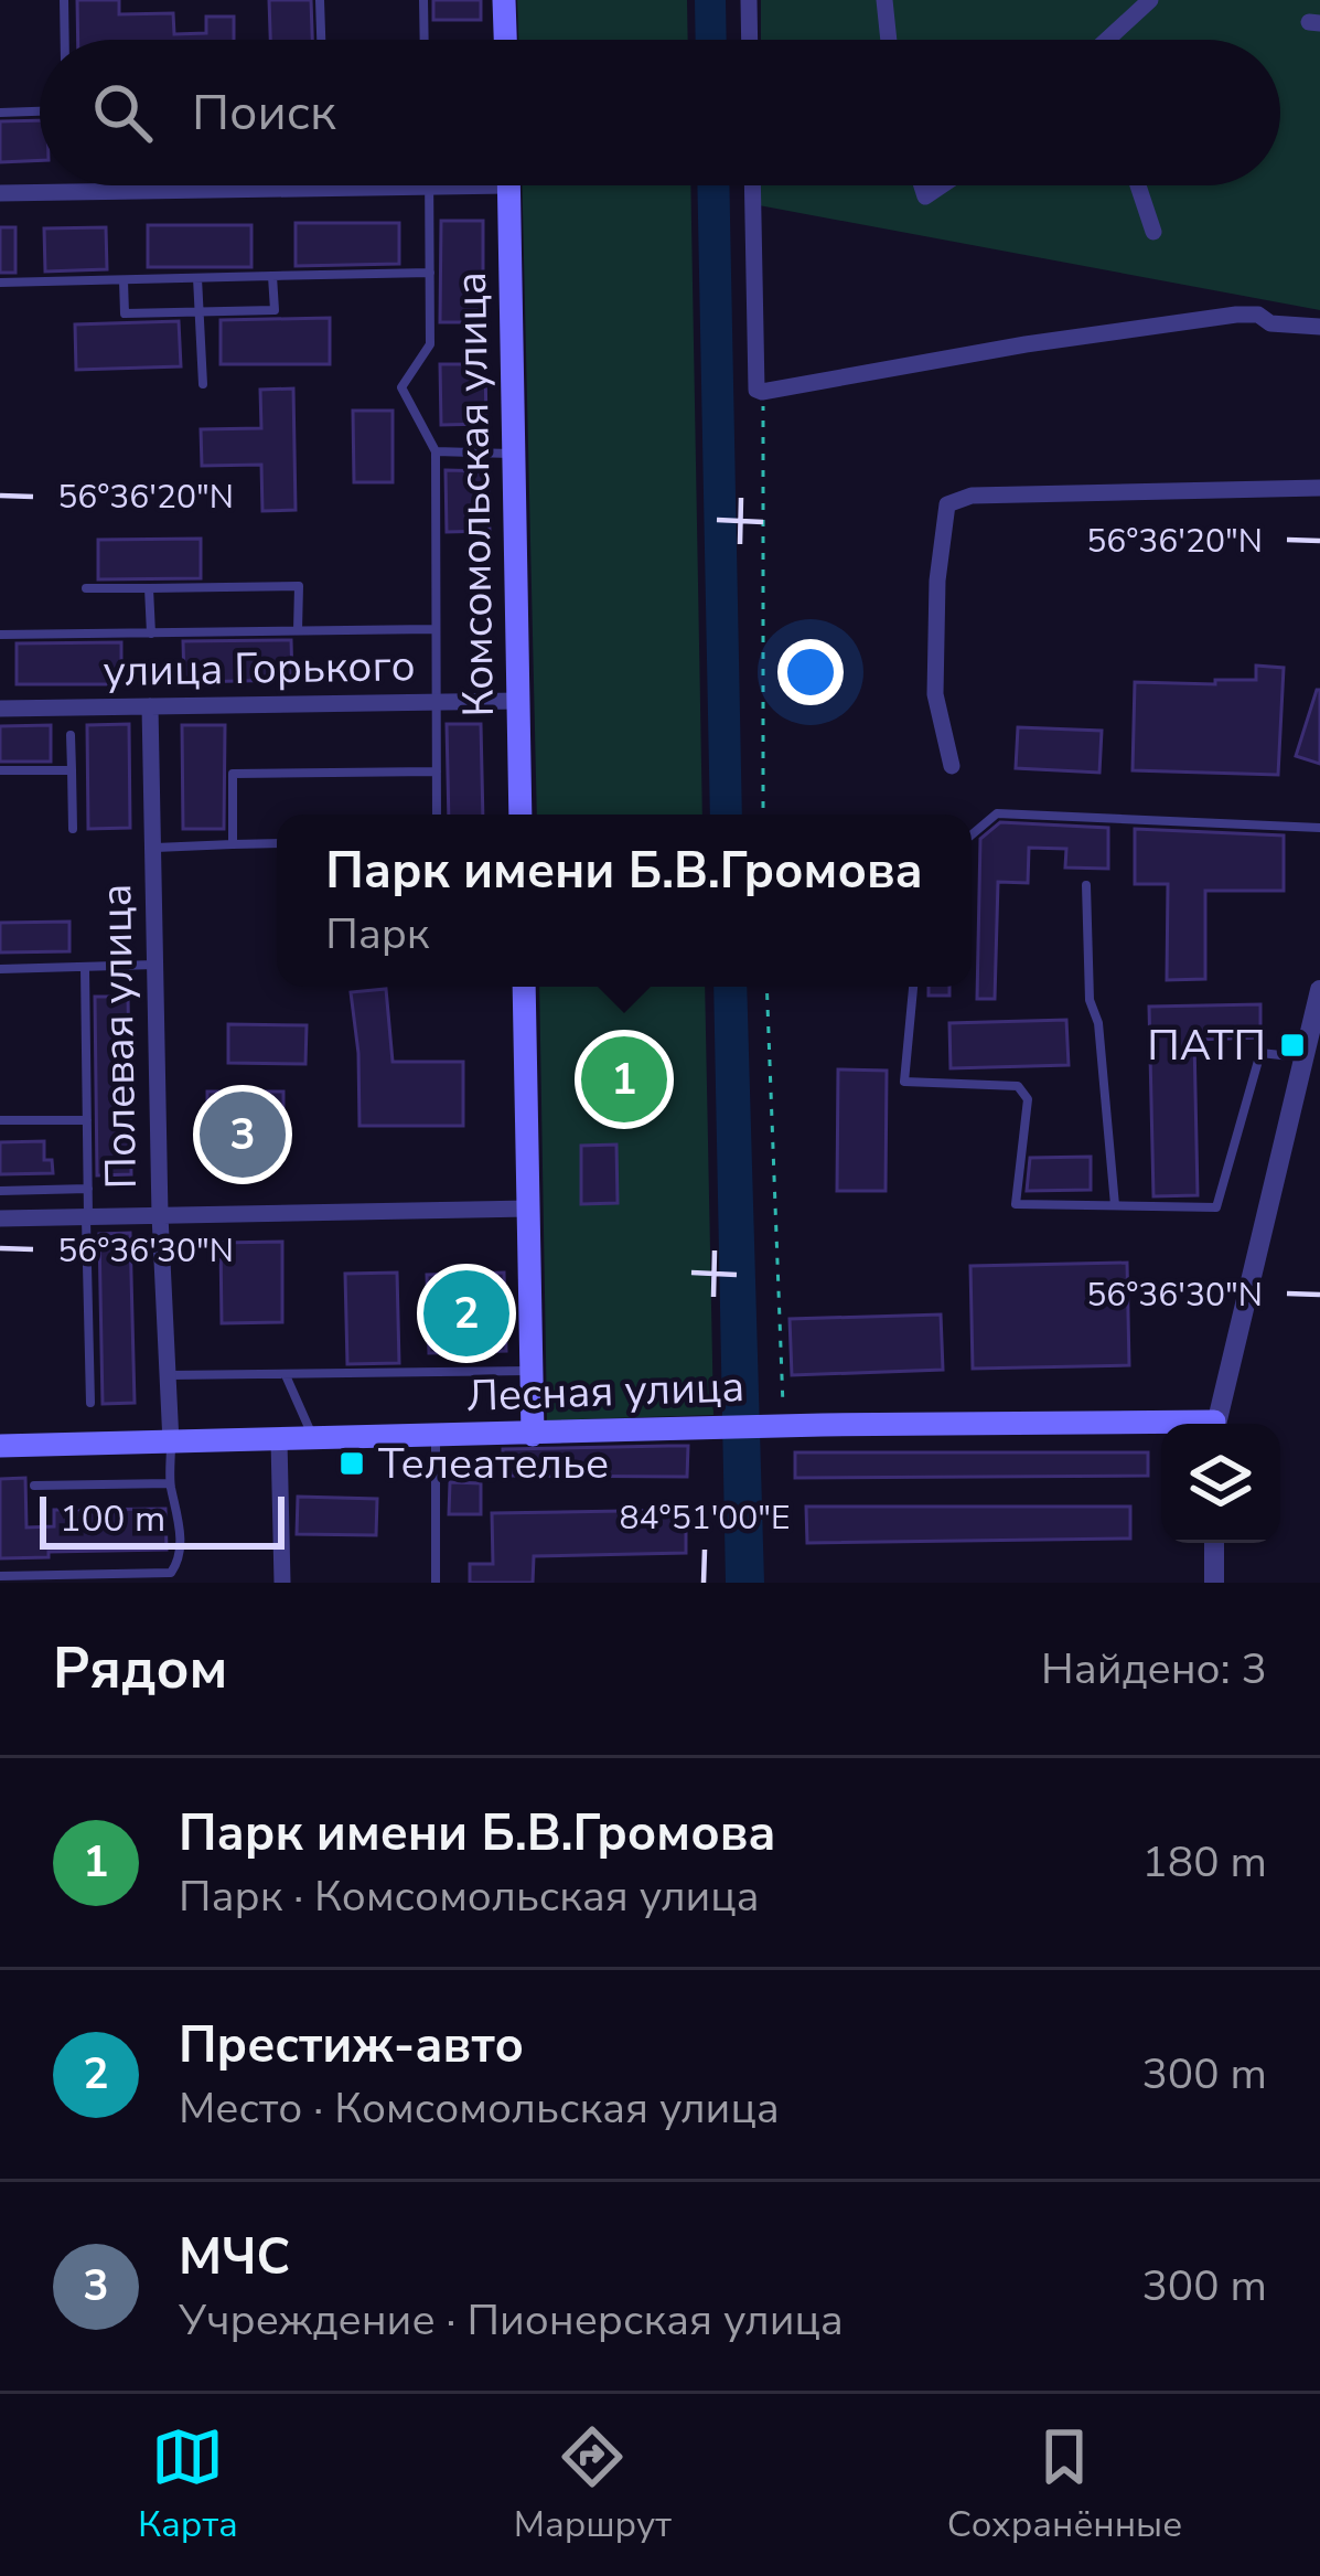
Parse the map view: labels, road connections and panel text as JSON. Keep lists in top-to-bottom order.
{
  "streets": {
    "main road": ["Комсомольская улица", "Лесная улица"],
    "street": ["улица Горького", "Полевая улица"]
  },
  "crossings": [
    ["Комсомольская улица", "улица Горького"],
    ["улица Горького", "Полевая улица"],
    ["Полевая улица", "Лесная улица"]
  ],
  "places": {
    "transit": ["ПАТП", "Телеателье"]
  },
  "scale_bar": "100 m",
  "page": {
    "search": "Поиск",
    "popup": ["Парк имени Б.В.Громова", "Парк"],
    "pins": ["1", "3", "2"],
    "scale": "100 m",
    "heading": ["Рядом", "Найдено: 3"],
    "list": [
      {
        "mark": "1",
        "name": "Парк имени Б.В.Громова",
        "note": "Парк · Комсомольская улица",
        "value": "180 m"
      },
      {
        "mark": "2",
        "name": "Престиж-авто",
        "note": "Место · Комсомольская улица",
        "value": "300 m"
      },
      {
        "mark": "3",
        "name": "МЧС",
        "note": "Учреждение · Пионерская улица",
        "value": "300 m"
      }
    ],
    "nav": ["Карта", "Маршрут", "Сохранённые"]
  },
  "coordinates": ["56°36'20\"N", "56°36'30\"N", "84°51'00\"E"]
}
